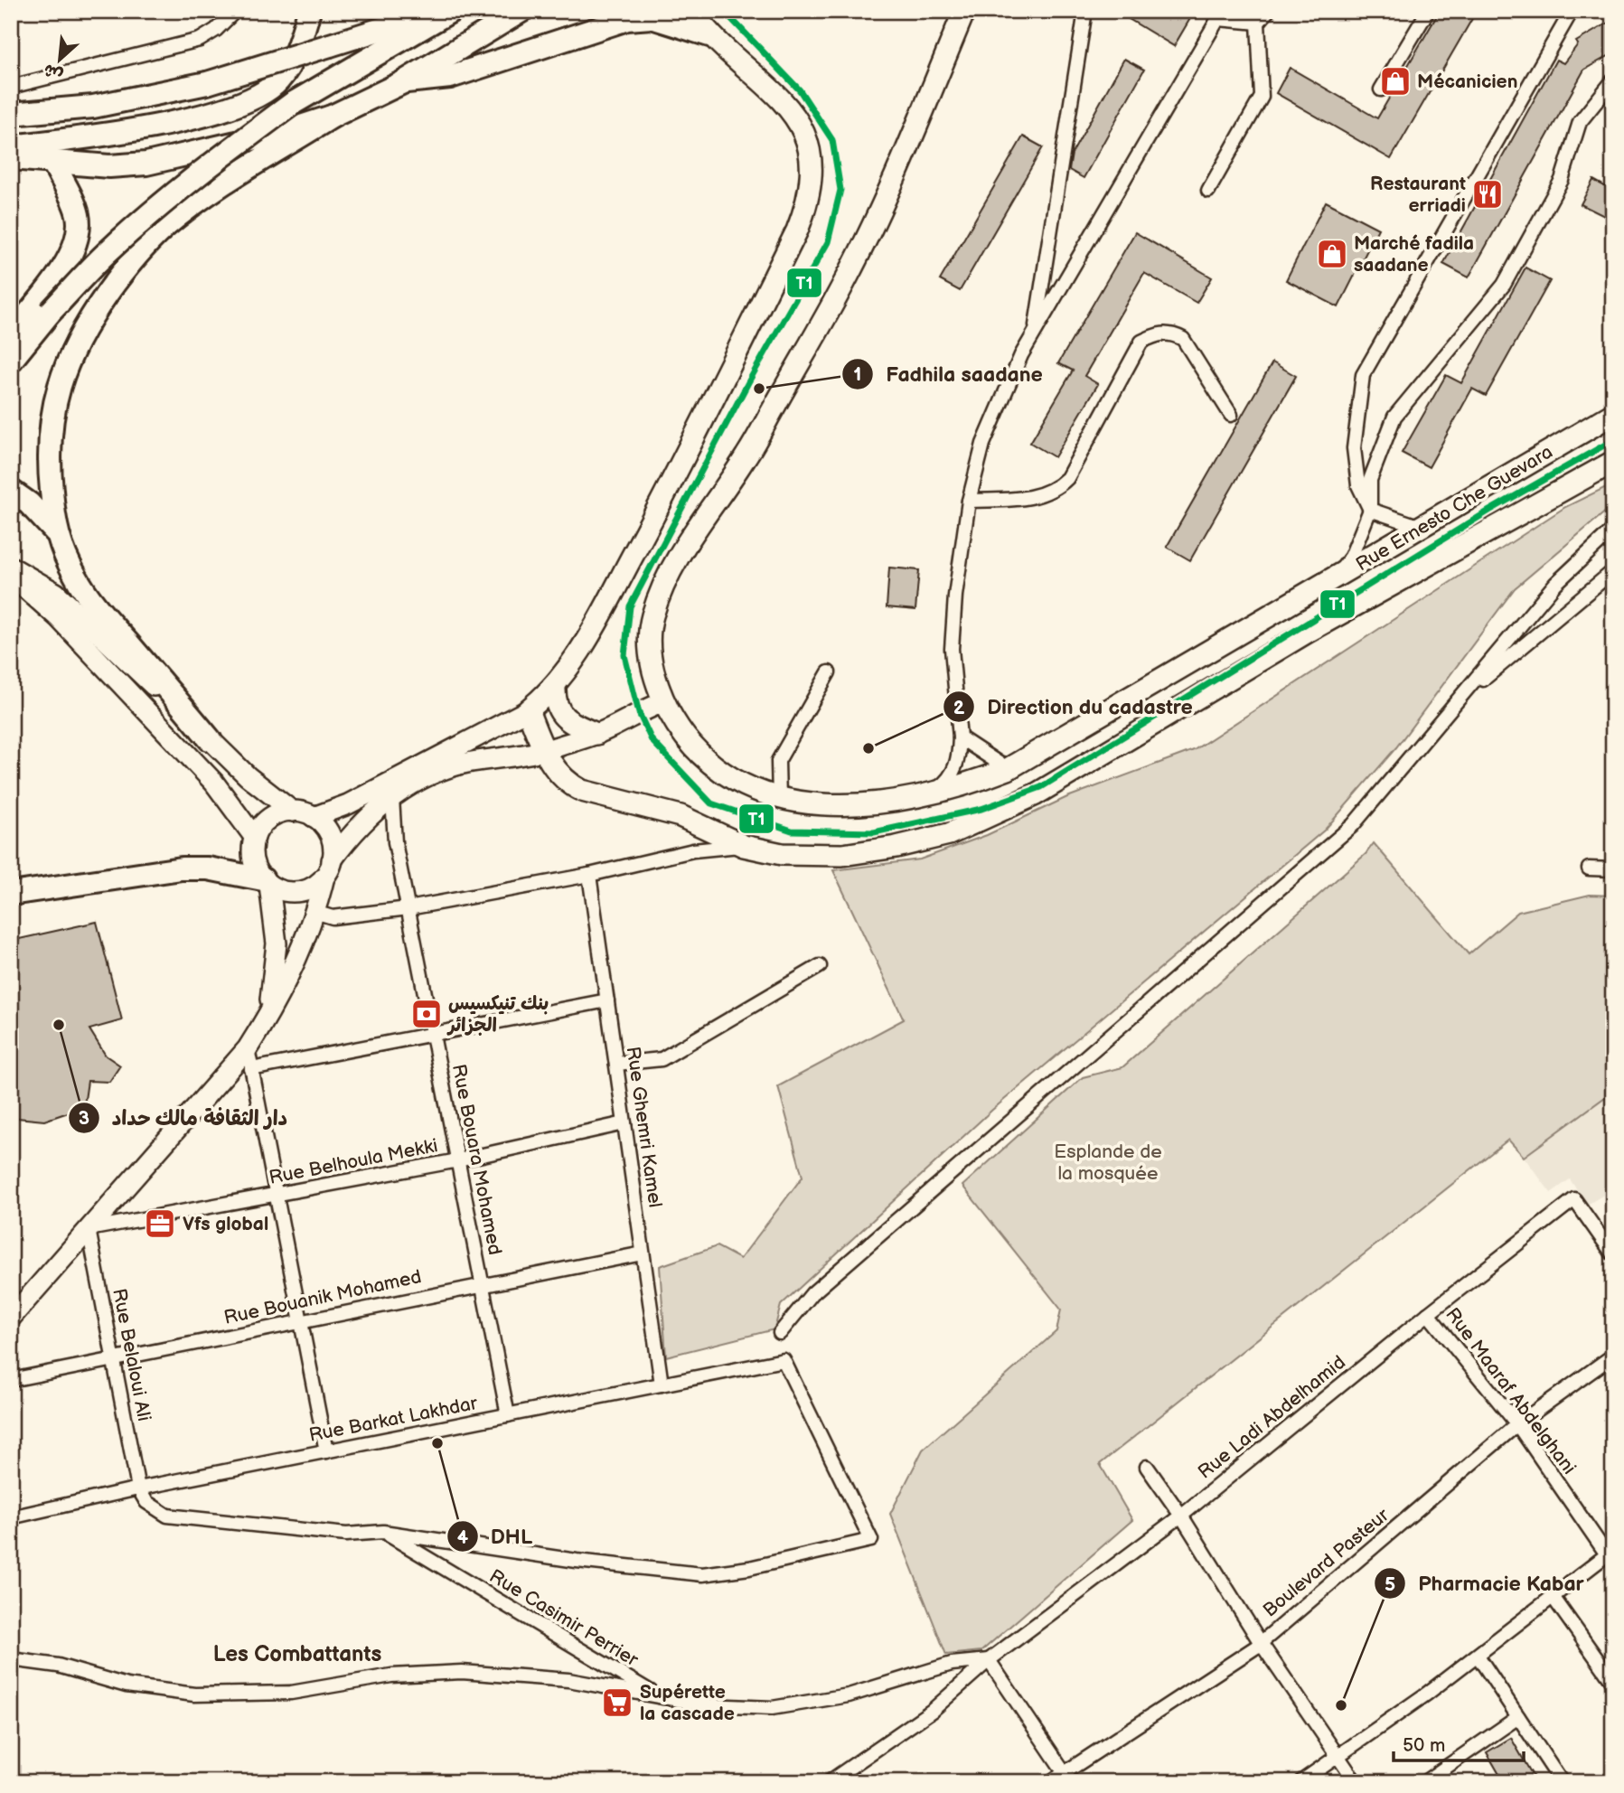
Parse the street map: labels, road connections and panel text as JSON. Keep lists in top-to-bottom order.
{
  "streets": {
    "main road": ["Rue Ernesto Che Guevara"],
    "street": [
      "Rue Ghemri Kamel",
      "Rue Bouara Mohamed",
      "Rue Belhoula Mekki",
      "Rue Bouanik Mohamed",
      "Rue Belaloui Ali",
      "Rue Maaraf Abdelghani",
      "Rue Ladi Abdelhamid",
      "Rue Barkat Lakhdar",
      "Boulevard Pasteur",
      "Rue Casimir Perrier"
    ]
  },
  "crossings": [
    ["Rue Ghemri Kamel", "Rue Belhoula Mekki"],
    ["Rue Ghemri Kamel", "Rue Bouanik Mohamed"],
    ["Rue Ghemri Kamel", "Rue Barkat Lakhdar"],
    ["Rue Bouara Mohamed", "Rue Belhoula Mekki"],
    ["Rue Bouara Mohamed", "Rue Bouanik Mohamed"],
    ["Rue Bouara Mohamed", "Rue Barkat Lakhdar"],
    ["Rue Belhoula Mekki", "Rue Belaloui Ali"],
    ["Rue Bouanik Mohamed", "Rue Belaloui Ali"],
    ["Rue Belaloui Ali", "Rue Barkat Lakhdar"],
    ["Rue Maaraf Abdelghani", "Rue Ladi Abdelhamid"],
    ["Rue Maaraf Abdelghani", "Boulevard Pasteur"],
    ["Rue Barkat Lakhdar", "Rue Casimir Perrier"]
  ],
  "districts": ["Les Combattants"],
  "parks": ["Esplande de la mosquée"],
  "places": {
    "shop": ["Mécanicien", "Marché fadila saadane"],
    "restaurant": ["Restaurant erriadi"],
    "other": [
      "Fadhila saadane",
      "Direction du cadastre",
      "دار الثقافة مالك حداد",
      "DHL",
      "Pharmacie Kabar"
    ],
    "bank": ["بنك تنيكسيس الجزائر"],
    "office": ["Vfs global"],
    "supermarket": ["Supérette la cascade"]
  },
  "lines": ["transit line T1"],
  "scale_bar": "50 m",
  "north": "bottom left"
}
